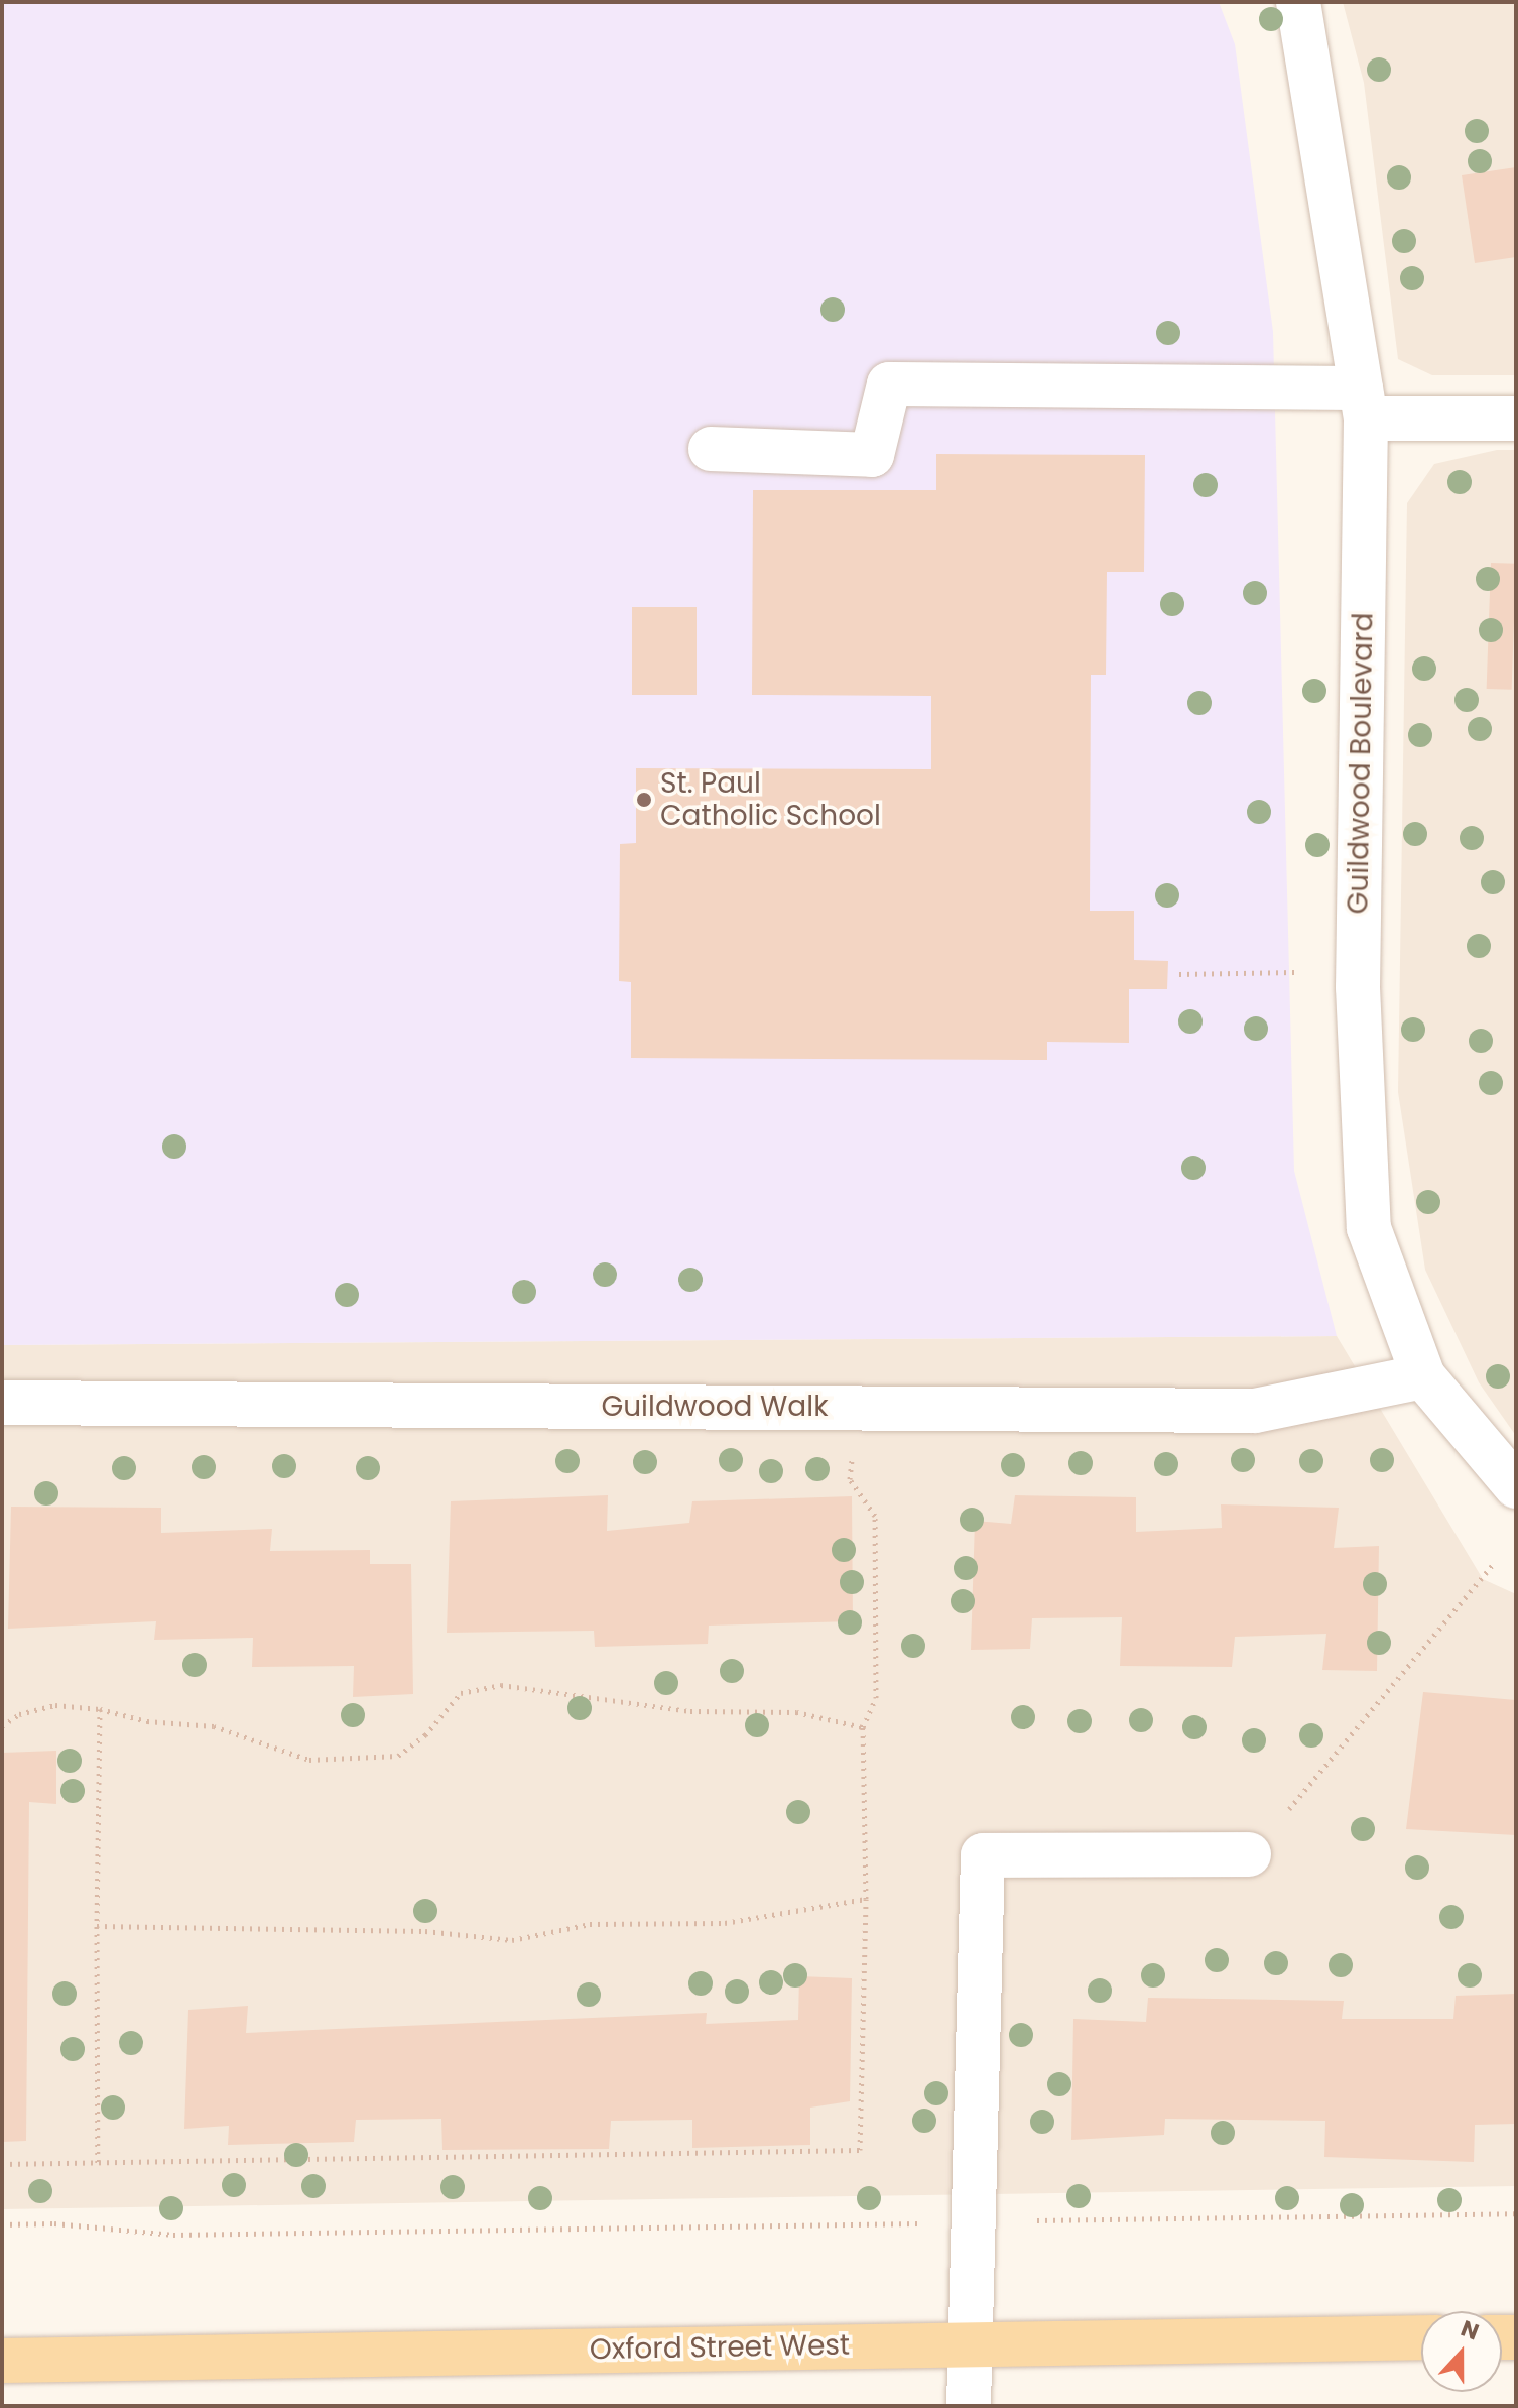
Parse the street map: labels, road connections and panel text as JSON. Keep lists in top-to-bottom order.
{
  "streets": {
    "main road": ["Oxford Street West"],
    "street": ["Guildwood Boulevard", "Guildwood Walk"]
  },
  "crossings": [
    ["Guildwood Boulevard", "Guildwood Walk"]
  ],
  "places": ["St. Paul Catholic School"],
  "north": "top"
}
